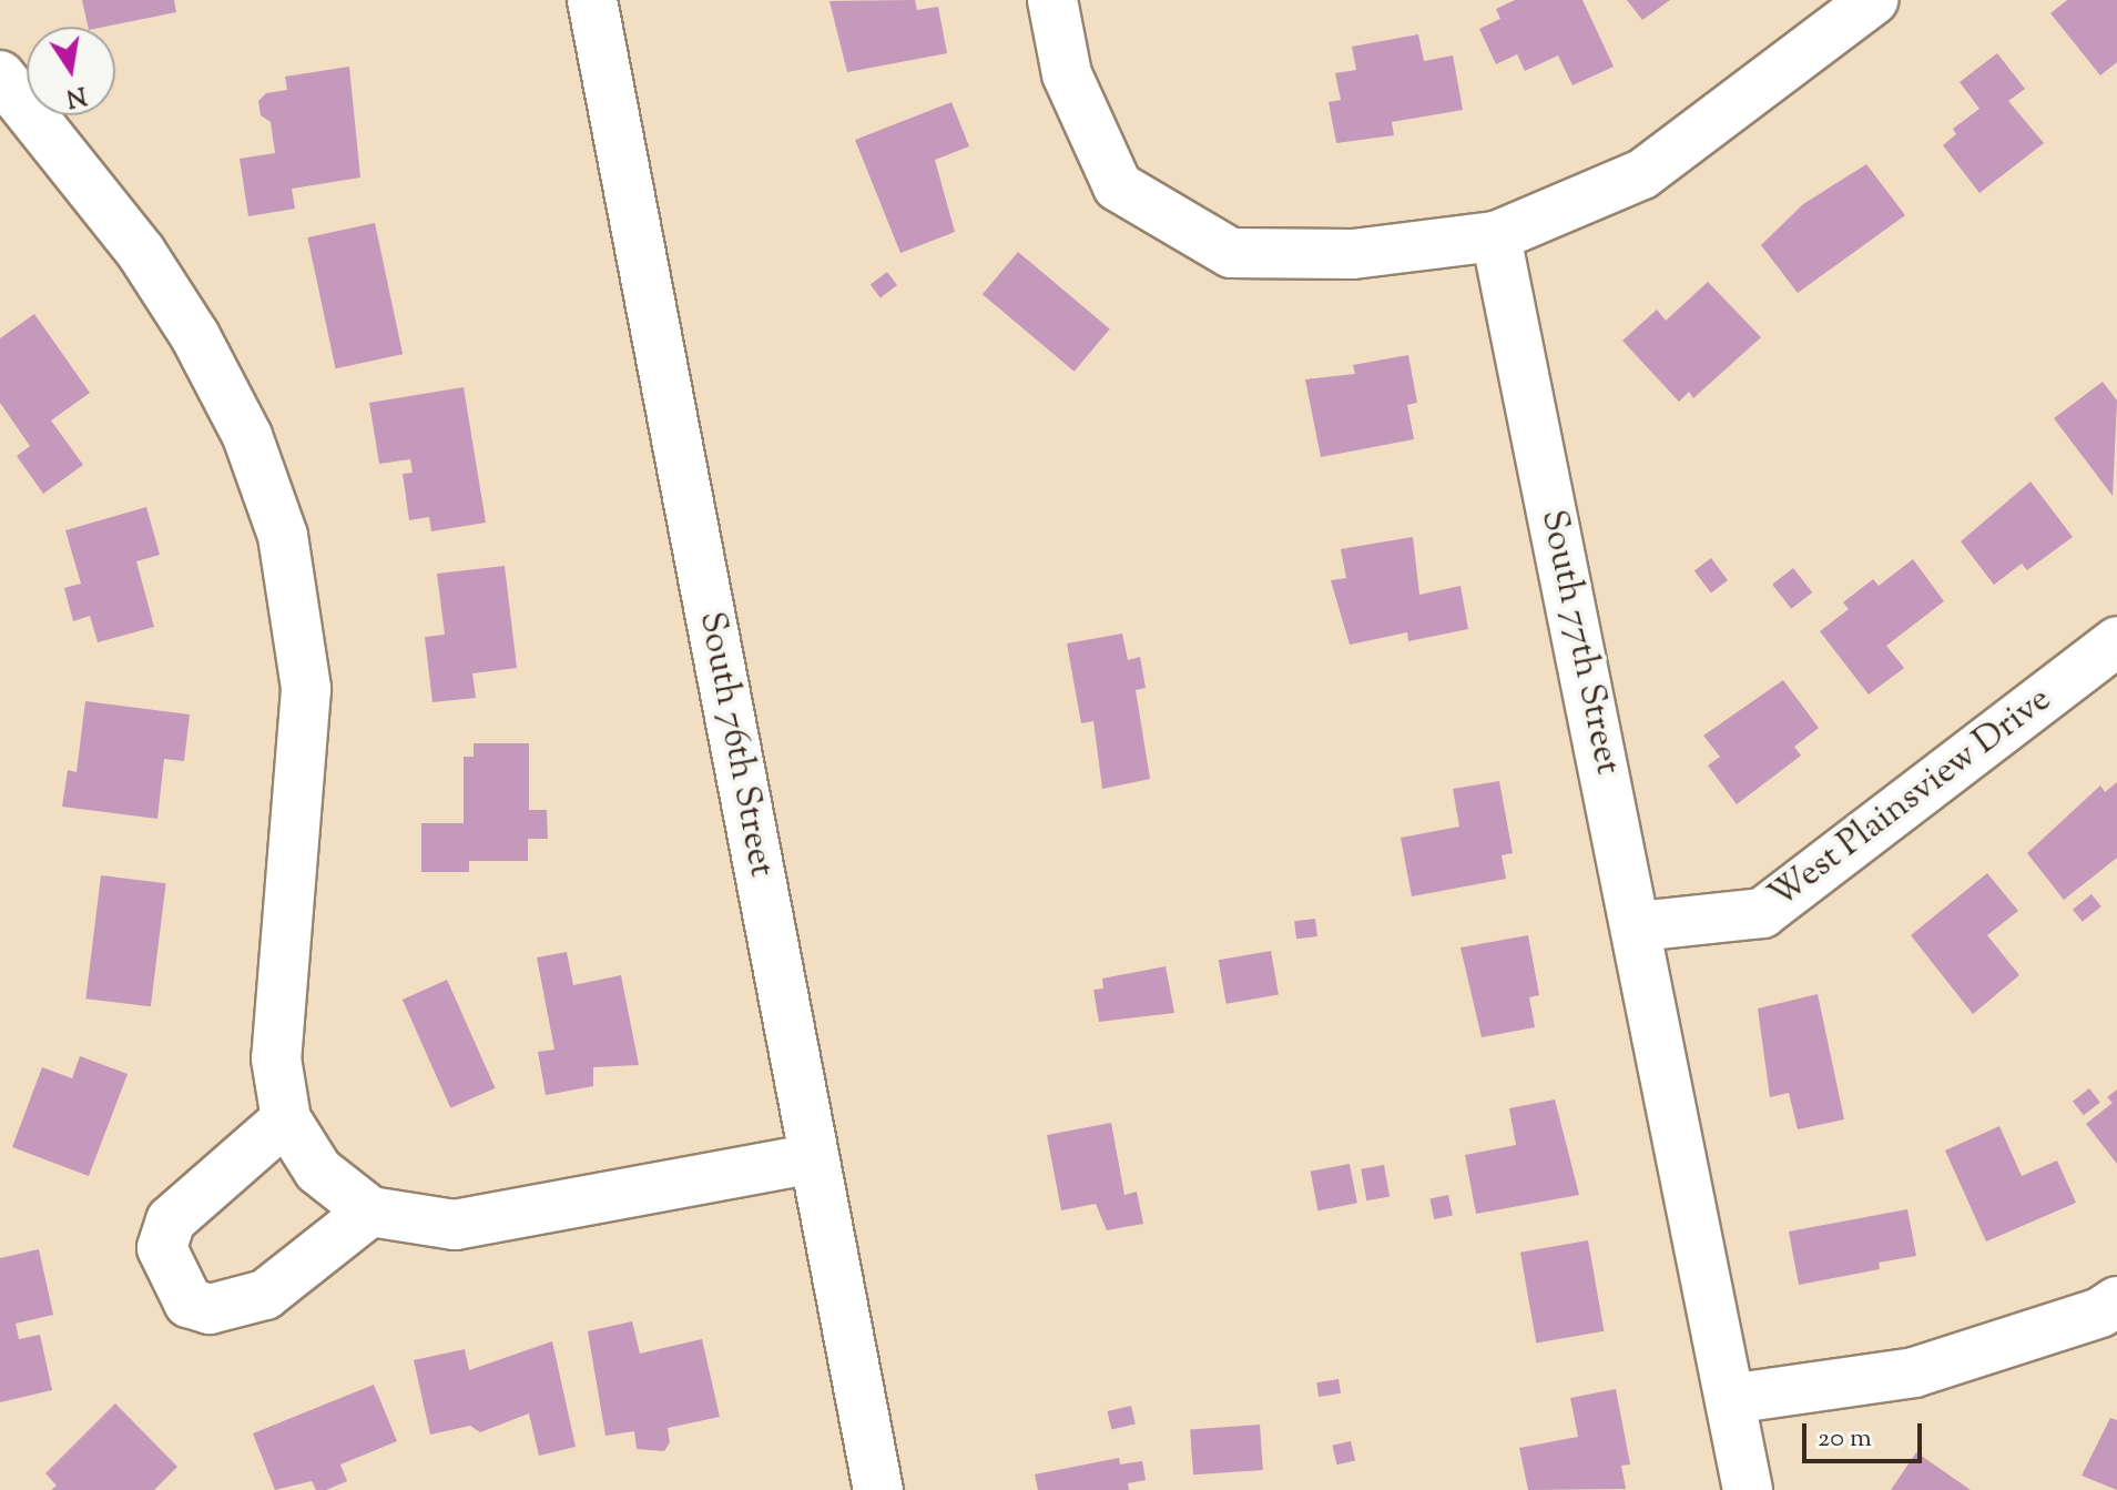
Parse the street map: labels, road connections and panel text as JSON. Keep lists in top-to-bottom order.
{
  "streets": {
    "street": ["South 77th Street", "South 76th Street", "West Plainsview Drive"]
  },
  "crossings": [
    ["South 77th Street", "West Plainsview Drive"]
  ],
  "scale_bar": "20 m",
  "north": "bottom"
}
